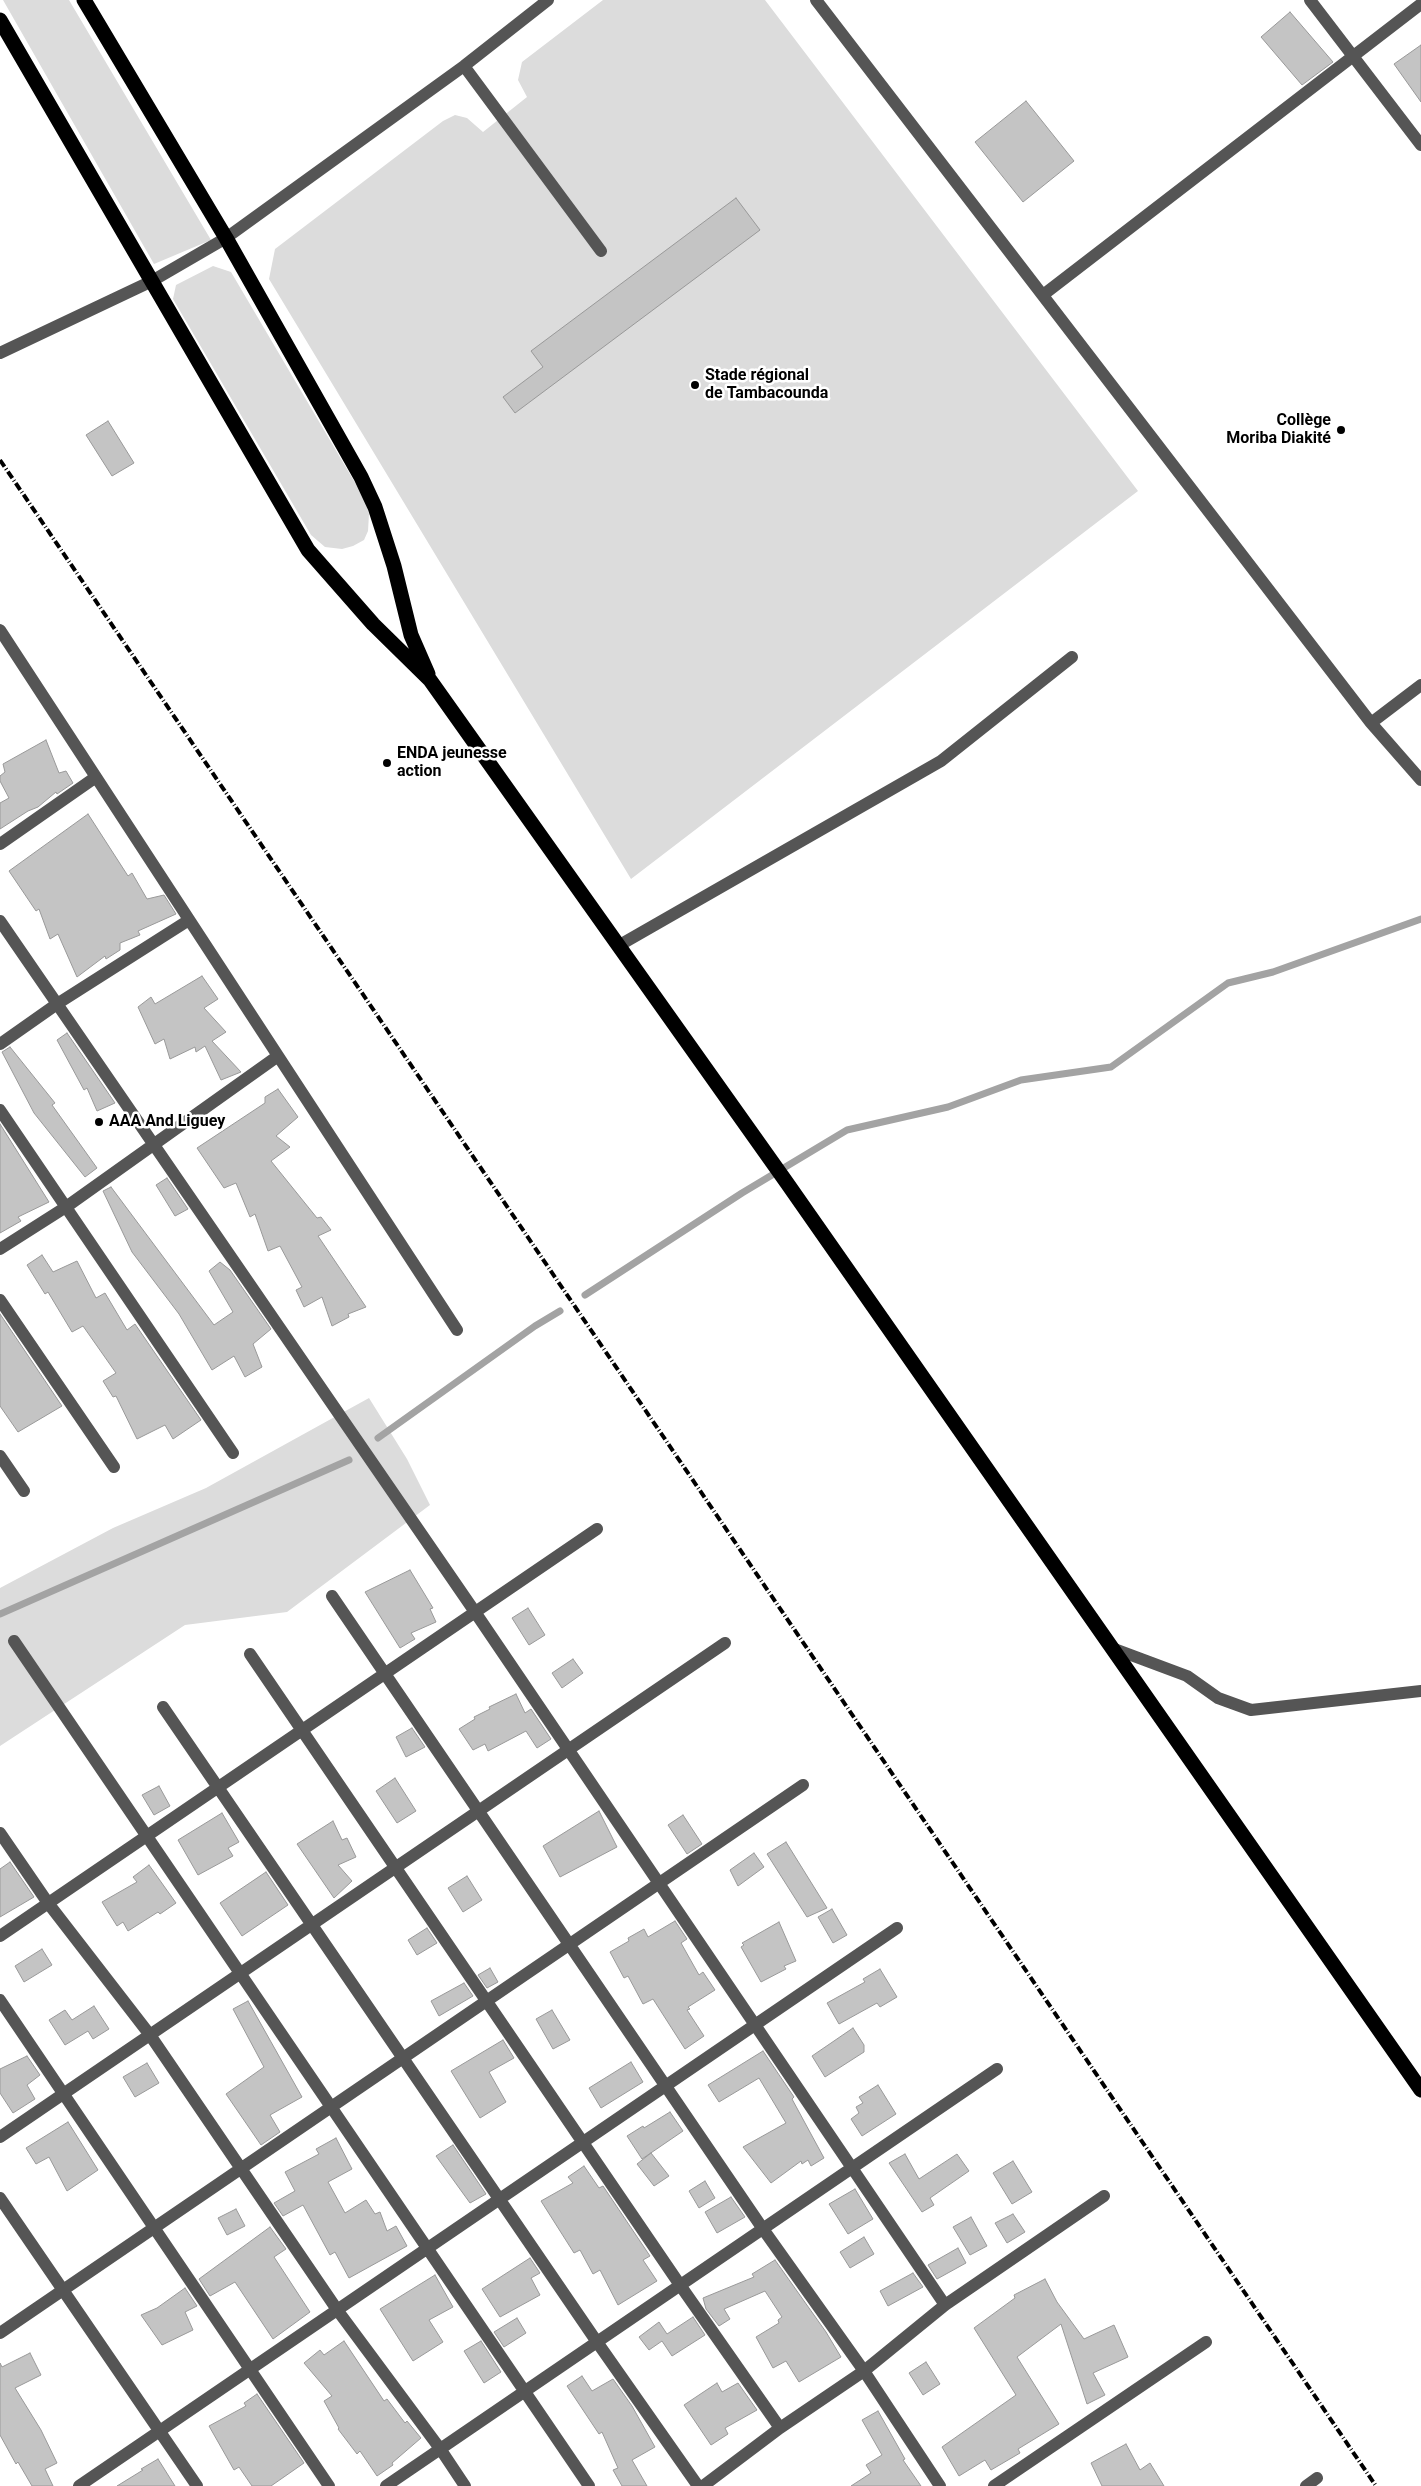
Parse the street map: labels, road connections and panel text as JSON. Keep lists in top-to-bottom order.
{
  "places": [
    "Stade régional de Tambacounda",
    "Collège Moriba Diakité",
    "ENDA jeunesse action",
    "AAA And Liguey"
  ]
}
